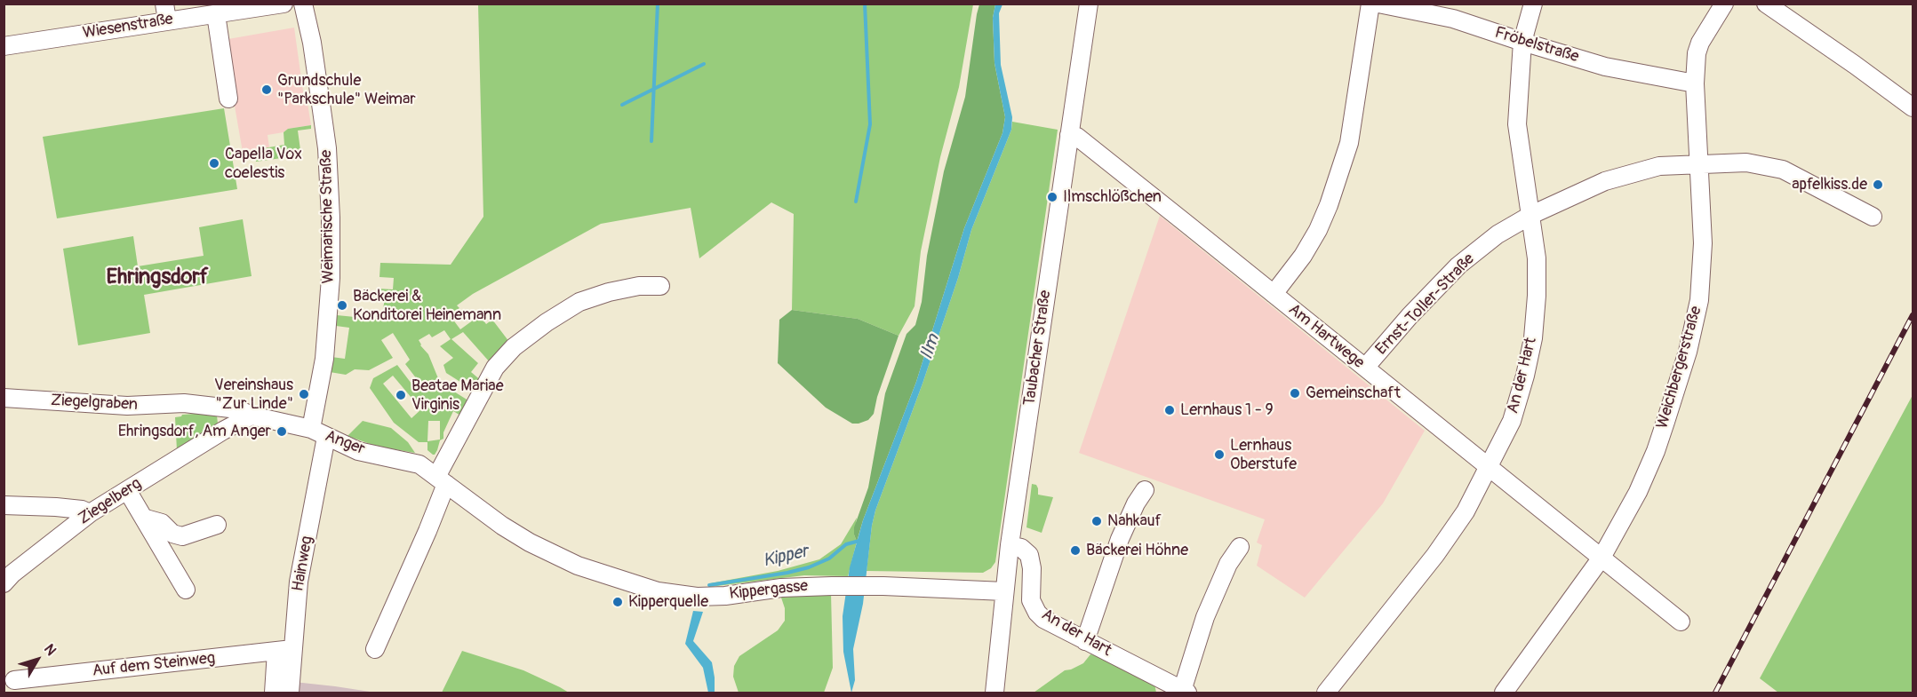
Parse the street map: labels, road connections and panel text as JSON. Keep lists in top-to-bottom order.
{
  "streets": {
    "street": [
      "Wiesenstraße",
      "Fröbelstraße",
      "Weimarische Straße",
      "Ernst-Toller-Straße",
      "Am Hartwege",
      "Taubacher Straße",
      "Weichbergerstraße",
      "An der Hart",
      "Ziegelgraben",
      "Anger",
      "Ziegelberg",
      "Hainweg",
      "Kippergasse",
      "Auf dem Steinweg"
    ]
  },
  "crossings": [
    ["Fröbelstraße", "Weichbergerstraße"],
    ["Fröbelstraße", "An der Hart"],
    ["Weimarische Straße", "Anger"],
    ["Weimarische Straße", "Hainweg"],
    ["Ernst-Toller-Straße", "Am Hartwege"],
    ["Ernst-Toller-Straße", "Weichbergerstraße"],
    ["Ernst-Toller-Straße", "An der Hart"],
    ["Am Hartwege", "Taubacher Straße"],
    ["Am Hartwege", "Weichbergerstraße"],
    ["Am Hartwege", "An der Hart"],
    ["Taubacher Straße", "An der Hart"],
    ["Taubacher Straße", "Kippergasse"],
    ["Ziegelgraben", "Anger"],
    ["Anger", "Ziegelberg"],
    ["Anger", "Hainweg"],
    ["Anger", "Kippergasse"],
    ["Hainweg", "Auf dem Steinweg"]
  ],
  "districts": ["Ehringsdorf"],
  "water": ["Ilm", "Kipper"],
  "places": [
    "Grundschule \"Parkschule\" Weimar",
    "Capella Vox coelestis",
    "apfelkiss.de",
    "Ilmschlößchen",
    "Bäckerei & Konditorei Heinemann",
    "Gemeinschaft",
    "Vereinshaus \"Zur Linde\"",
    "Beatae Mariae Virginis",
    "Lernhaus 1 - 9",
    "Ehringsdorf, Am Anger",
    "Lernhaus Oberstufe",
    "Nahkauf",
    "Bäckerei Höhne",
    "Kipperquelle"
  ],
  "north": "top right"
}
